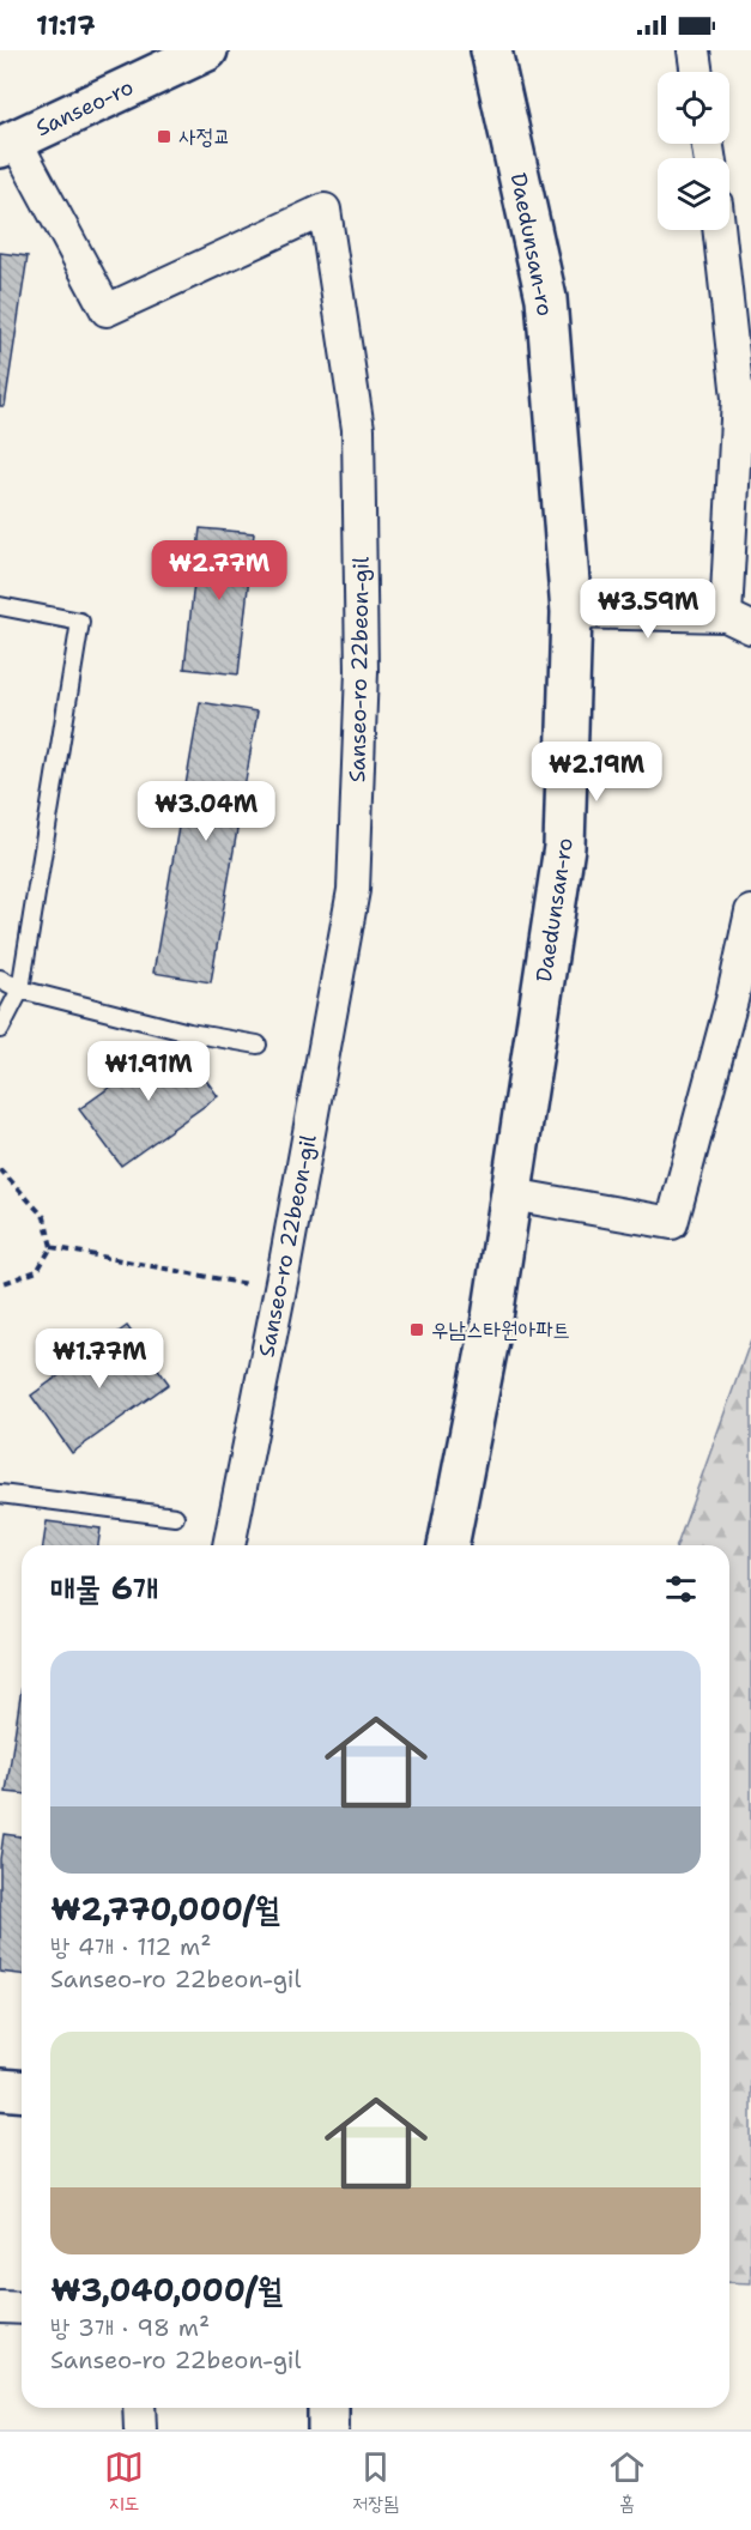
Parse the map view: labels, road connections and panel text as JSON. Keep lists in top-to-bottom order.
{
  "streets": {
    "main road": ["Sanseo-ro", "Daedunsan-ro"],
    "street": ["Sanseo-ro 22beon-gil"]
  },
  "crossings": [
    ["Sanseo-ro", "Sanseo-ro 22beon-gil"]
  ],
  "places": {
    "transit": ["사정교", "우남스타원아파트"]
  },
  "page": {
    "status": "11:17",
    "price": [
      "₩2.77M",
      "₩3.59M",
      "₩2.19M",
      "₩3.04M",
      "₩1.91M",
      "₩1.77M"
    ],
    "heading": "매물 6개",
    "list": [
      {
        "name": "₩2,770,000/월",
        "note": "방 4개 · 112 m² · Sanseo-ro 22beon-gil"
      },
      {
        "name": "₩3,040,000/월",
        "note": "방 3개 · 98 m² · Sanseo-ro 22beon-gil"
      }
    ],
    "tabs": ["지도", "저장됨", "홈"]
  }
}
